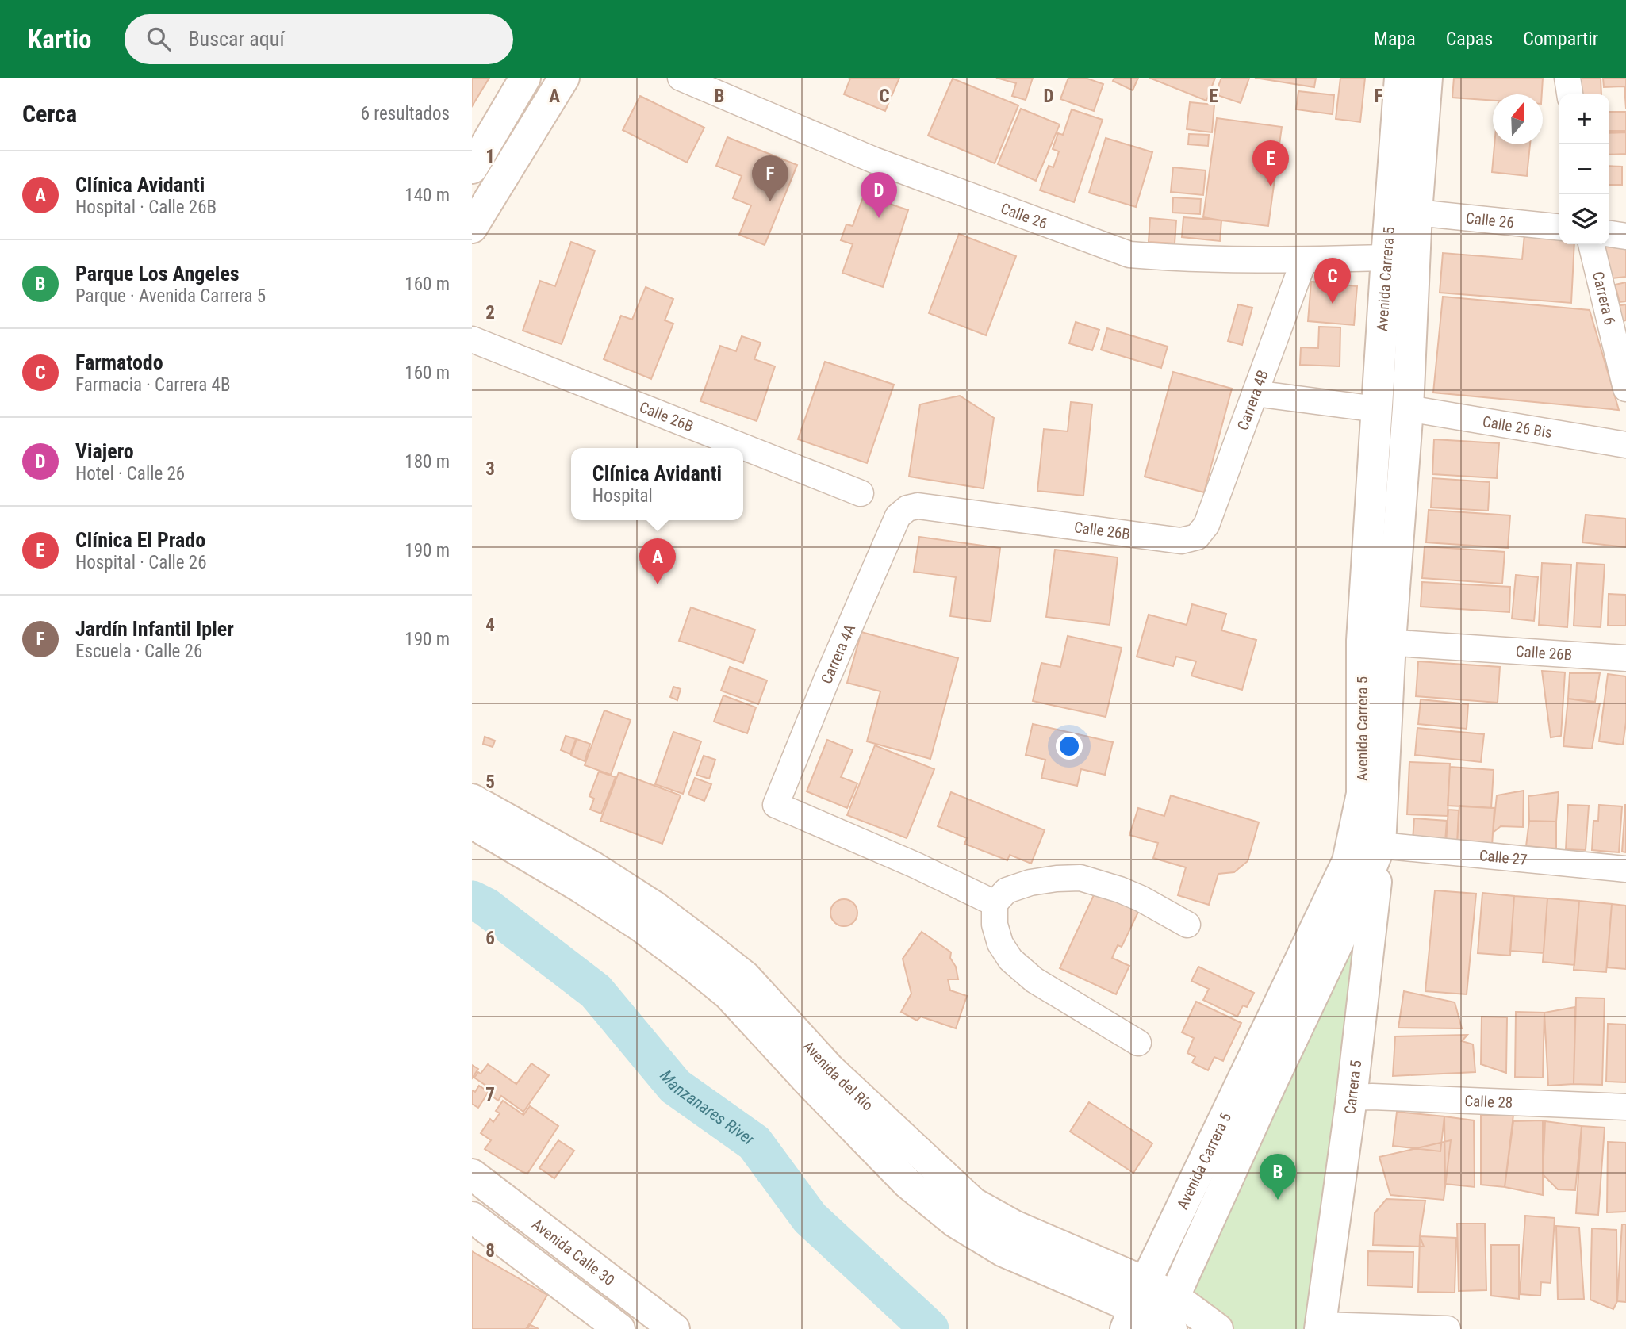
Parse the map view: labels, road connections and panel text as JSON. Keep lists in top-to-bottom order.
{
  "streets": {
    "street": [
      "Calle 26",
      "Avenida Carrera 5",
      "Carrera 6",
      "Carrera 4B",
      "Calle 26B",
      "Calle 26 Bis",
      "Carrera 4A",
      "Calle 27",
      "Avenida del Río",
      "Carrera 5",
      "Calle 28",
      "Avenida Calle 30"
    ]
  },
  "crossings": [
    ["Calle 26", "Avenida Carrera 5"],
    ["Calle 26", "Carrera 4B"],
    ["Avenida Carrera 5", "Calle 26B"],
    ["Avenida Carrera 5", "Calle 26 Bis"],
    ["Avenida Carrera 5", "Calle 27"],
    ["Avenida Carrera 5", "Avenida del Río"],
    ["Avenida Carrera 5", "Carrera 5"],
    ["Carrera 4B", "Calle 26B"],
    ["Calle 26B", "Carrera 4A"],
    ["Calle 27", "Carrera 5"],
    ["Carrera 5", "Calle 28"]
  ],
  "water": ["Manzanares River"],
  "north": "top",
  "page": {
    "header": "Kartio",
    "search": "Buscar aquí",
    "nav": ["Mapa", "Capas", "Compartir"],
    "heading": ["Cerca", "6 resultados"],
    "map_buttons": ["+", "−"],
    "pins": [
      "E",
      "F",
      "D",
      "C",
      "A",
      "B"
    ],
    "list": [
      {
        "mark": "A",
        "name": "Clínica Avidanti",
        "note": "Hospital · Calle 26B",
        "value": "140 m"
      },
      {
        "mark": "B",
        "name": "Parque Los Angeles",
        "note": "Parque · Avenida Carrera 5",
        "value": "160 m"
      },
      {
        "mark": "C",
        "name": "Farmatodo",
        "note": "Farmacia · Carrera 4B",
        "value": "160 m"
      },
      {
        "mark": "D",
        "name": "Viajero",
        "note": "Hotel · Calle 26",
        "value": "180 m"
      },
      {
        "mark": "E",
        "name": "Clínica El Prado",
        "note": "Hospital · Calle 26",
        "value": "190 m"
      },
      {
        "mark": "F",
        "name": "Jardín Infantil Ipler",
        "note": "Escuela · Calle 26",
        "value": "190 m"
      }
    ],
    "popup": ["Clínica Avidanti", "Hospital"]
  },
  "grid": {
    "columns": [
      "A",
      "B",
      "C",
      "D",
      "E",
      "F"
    ],
    "rows": [
      "1",
      "2",
      "3",
      "4",
      "5",
      "6",
      "7",
      "8"
    ]
  }
}
